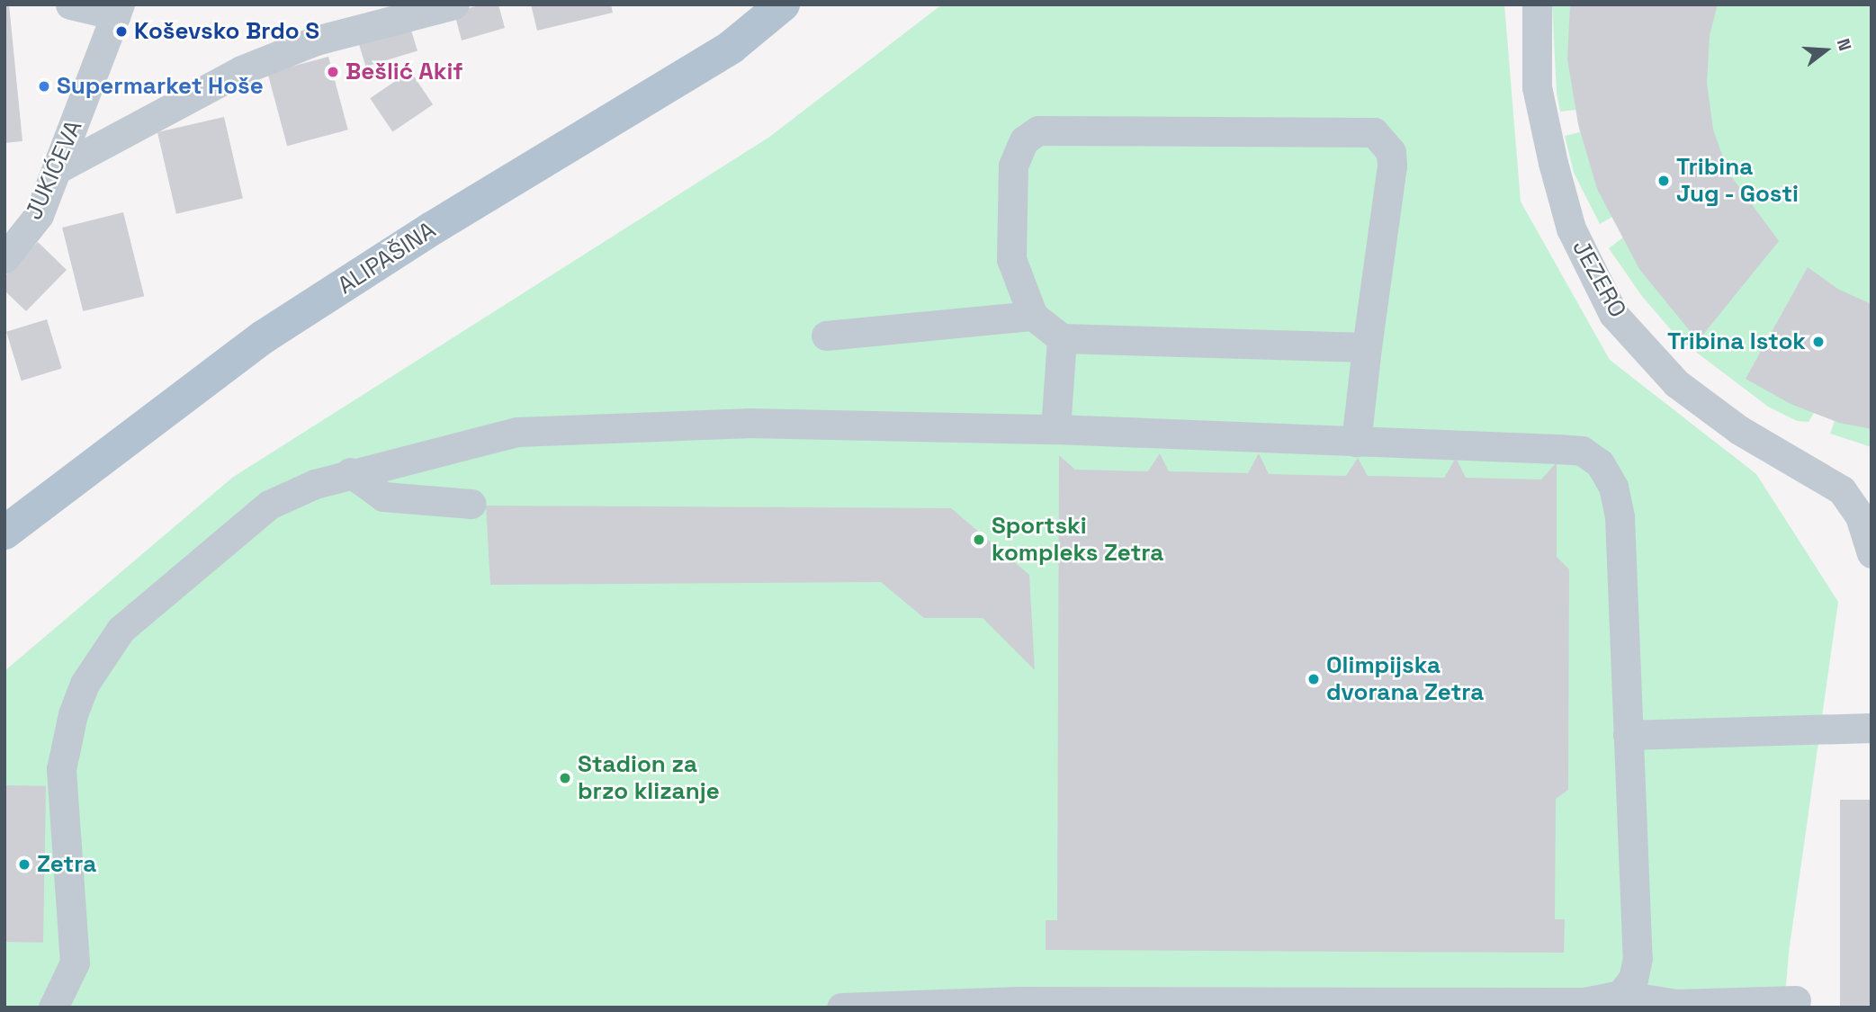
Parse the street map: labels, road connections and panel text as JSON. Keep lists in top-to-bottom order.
{
  "streets": {
    "main road": ["ALIPAŠINA"],
    "street": ["JUKIĆEVA", "JEZERO"]
  },
  "places": [
    "Koševsko Brdo S",
    "Bešlić Akif",
    "Supermarket Hoše",
    "Tribina Jug - Gosti",
    "Tribina Istok",
    "Sportski kompleks Zetra",
    "Olimpijska dvorana Zetra",
    "Stadion za brzo klizanje",
    "Zetra"
  ],
  "north": "right"
}
